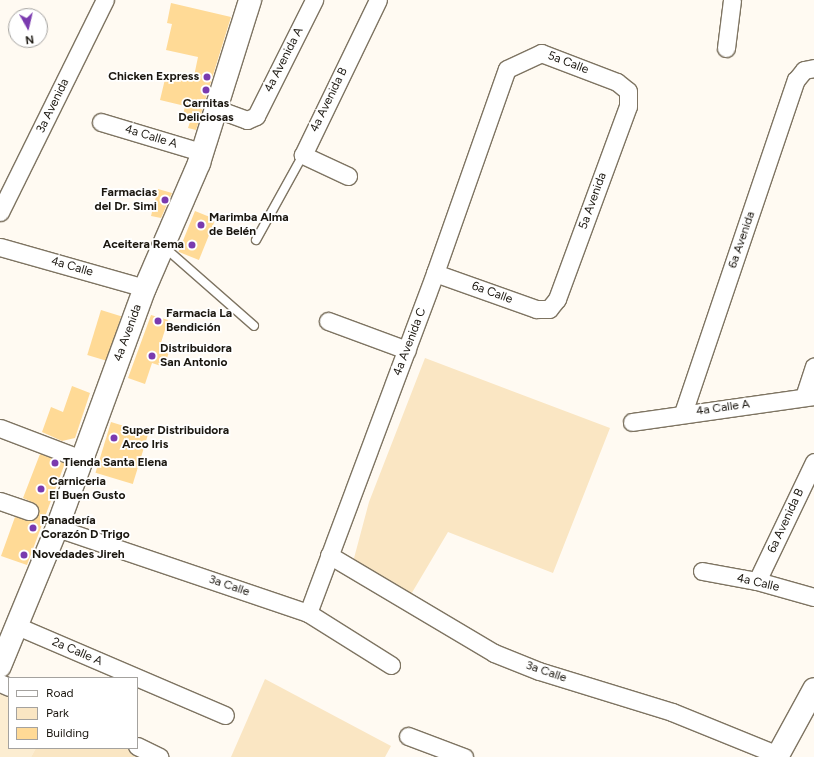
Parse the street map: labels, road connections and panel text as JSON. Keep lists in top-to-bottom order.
{
  "streets": {
    "street": [
      "4a Avenida A",
      "5a Calle",
      "4a Avenida B",
      "3a Avenida",
      "4a Calle A",
      "5a Avenida",
      "6a Avenida",
      "4a Calle",
      "6a Calle",
      "4a Avenida",
      "4a Avenida C",
      "6a Avenida B",
      "3a Calle",
      "2a Calle A"
    ]
  },
  "crossings": [
    ["4a Avenida A", "4a Avenida"],
    ["5a Calle", "5a Avenida"],
    ["5a Calle", "4a Avenida C"],
    ["4a Calle A", "6a Avenida"],
    ["4a Calle A", "4a Avenida"],
    ["5a Avenida", "6a Calle"],
    ["4a Calle", "4a Avenida"],
    ["4a Calle", "6a Avenida B"],
    ["6a Calle", "4a Avenida C"],
    ["4a Avenida", "3a Calle"],
    ["4a Avenida", "2a Calle A"],
    ["4a Avenida C", "3a Calle"]
  ],
  "places": [
    "Chicken Express",
    "Carnitas Deliciosas",
    "Farmacias del Dr. Simi",
    "Marimba Alma de Belén",
    "Aceitera Rema",
    "Farmacia La Bendición",
    "Distribuidora San Antonio",
    "Super Distribuidora Arco Iris",
    "Tienda Santa Elena",
    "Carniceria El Buen Gusto",
    "Panadería Corazón D Trigo",
    "Novedades Jireh"
  ],
  "legend": ["Road", "Park", "Building"],
  "north": "bottom"
}
